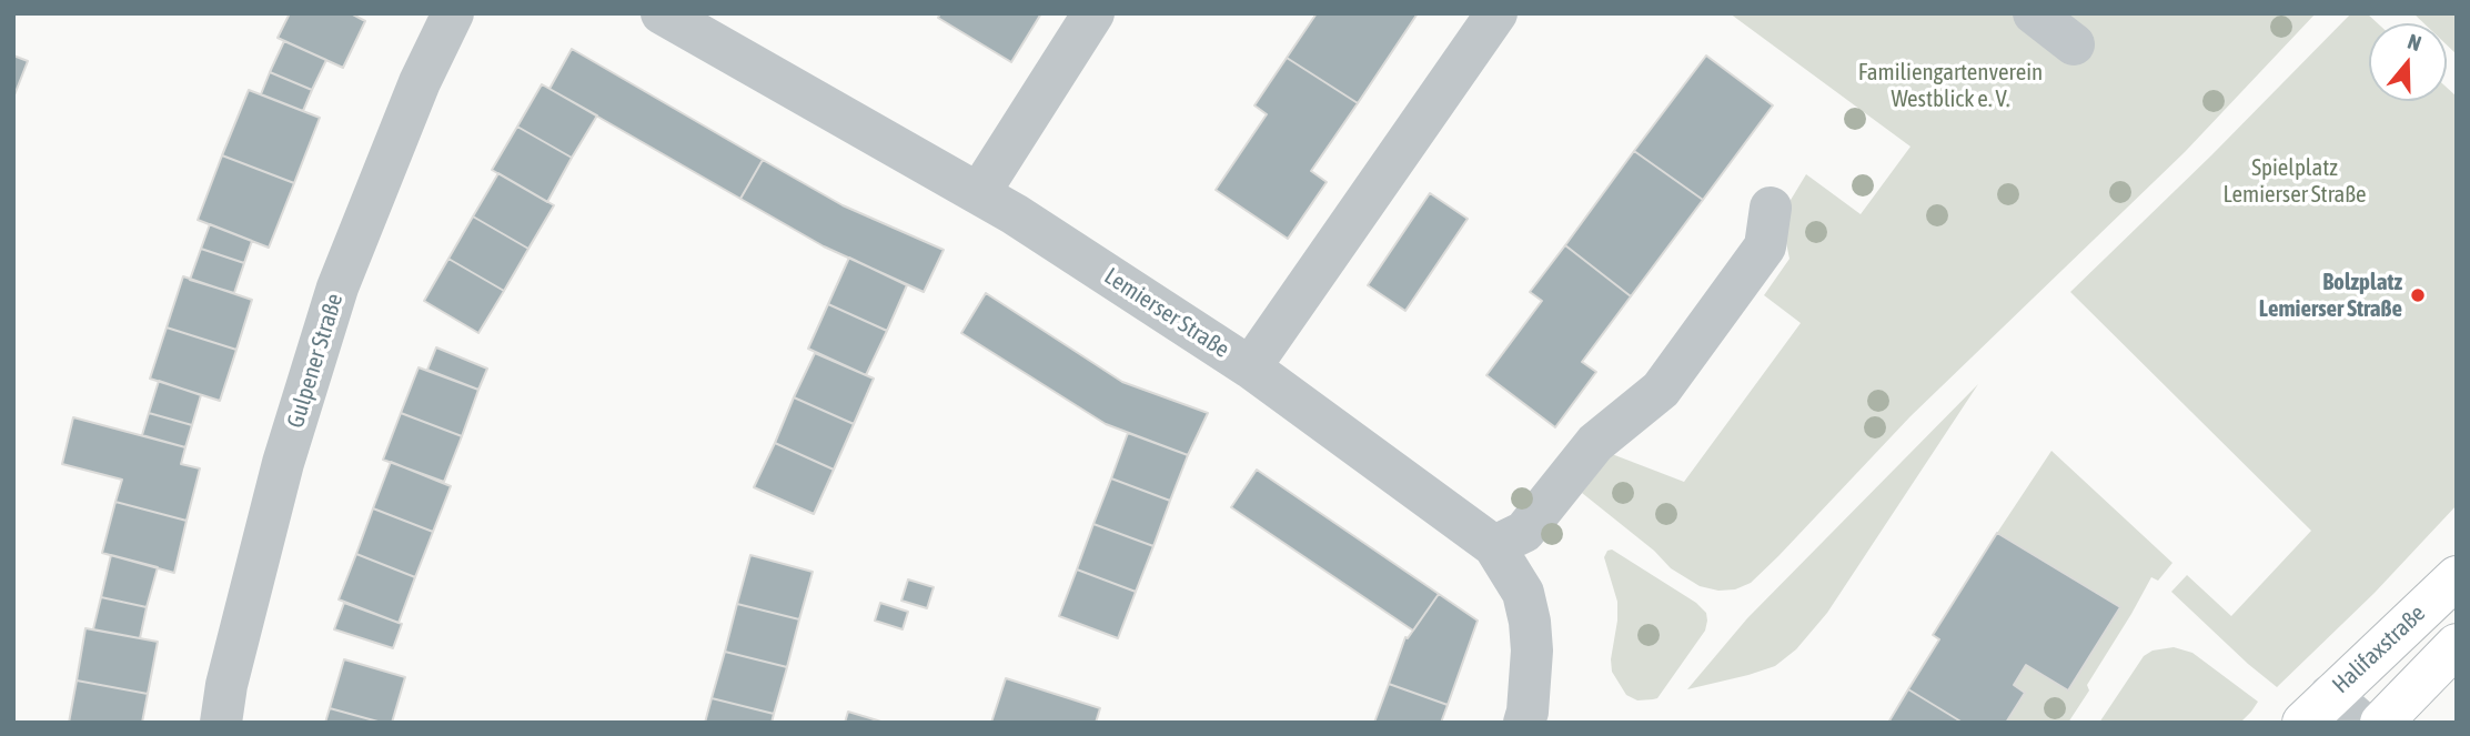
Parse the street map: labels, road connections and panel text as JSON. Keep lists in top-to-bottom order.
{
  "streets": {
    "main road": ["Halifaxstraße"],
    "street": ["Lemierser Straße", "Gulpener Straße"]
  },
  "parks": ["Familiengartenverein Westblick e. V.", "Spielplatz Lemierser Straße"],
  "places": ["Bolzplatz Lemierser Straße"],
  "north": "top"
}
